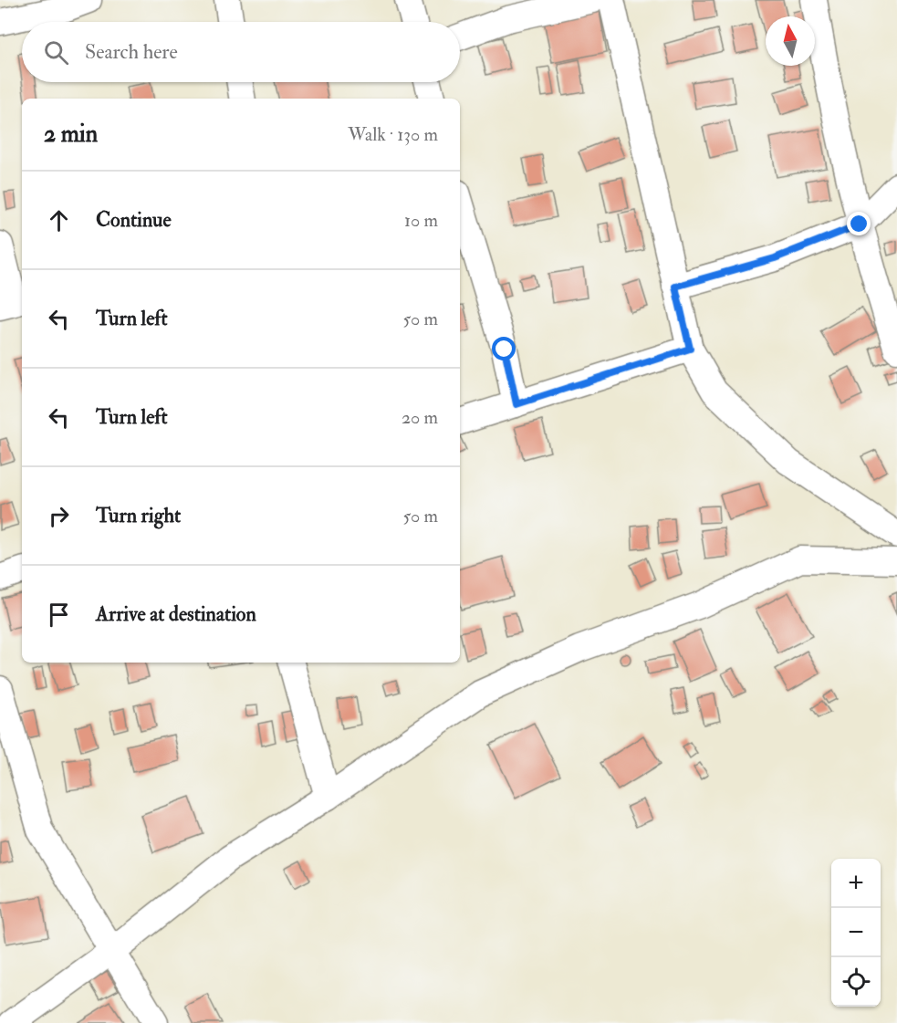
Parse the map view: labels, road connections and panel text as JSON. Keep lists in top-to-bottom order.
{
  "north": "top",
  "page": {
    "search": "Search here",
    "heading": ["2 min", "Walk · 130 m"],
    "list": [
      ["Continue", "10 m"],
      ["Turn left", "50 m"],
      ["Turn left", "20 m"],
      ["Turn right", "50 m"],
      "Arrive at destination"
    ],
    "map_buttons": ["+", "−"]
  }
}
